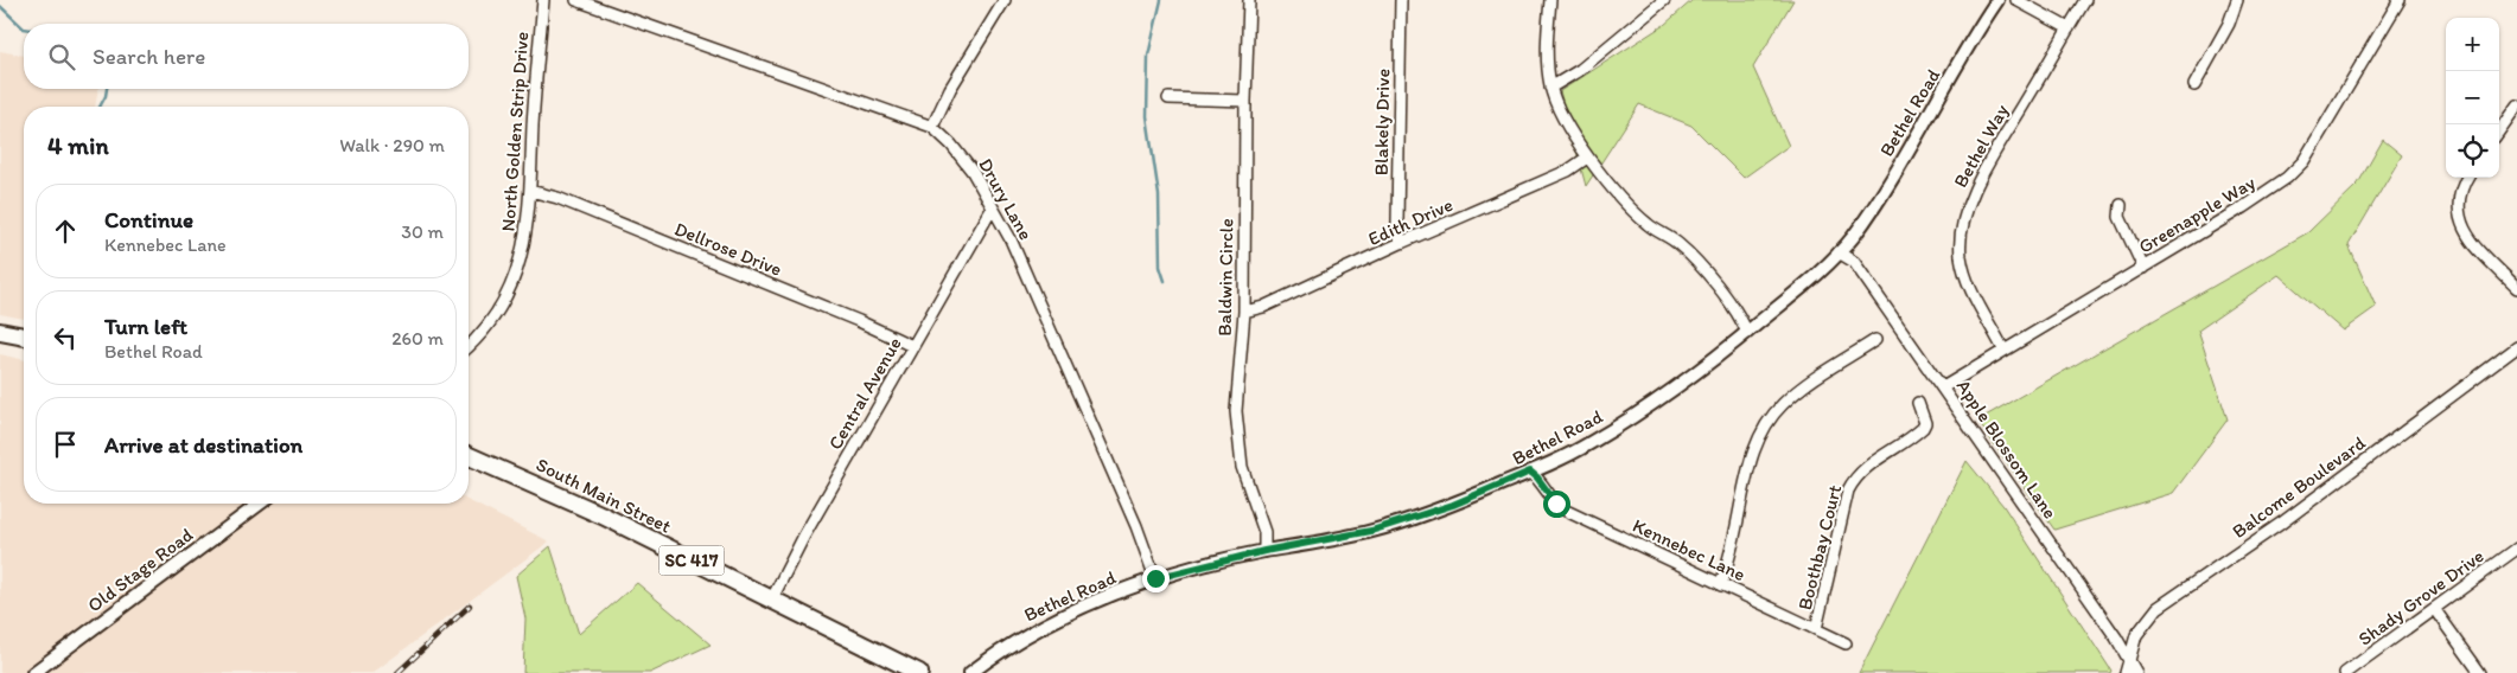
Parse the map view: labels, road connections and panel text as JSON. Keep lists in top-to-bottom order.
{
  "streets": {
    "main road": ["South Main Street", "SC 417"],
    "street": [
      "Bethel Road",
      "Blakely Drive",
      "North Golden Strip Drive",
      "Bethel Way",
      "Drury Lane",
      "Greenapple Way",
      "Edith Drive",
      "Dellrose Drive",
      "Baldwin Circle",
      "Central Avenue",
      "Apple Blossom Lane",
      "Balcome Boulevard",
      "Boothbay Court",
      "Kennebec Lane",
      "Old Stage Road",
      "Shady Grove Drive"
    ]
  },
  "crossings": [
    ["Bethel Road", "Drury Lane"],
    ["Bethel Road", "Baldwin Circle"],
    ["Bethel Road", "Apple Blossom Lane"],
    ["Bethel Road", "Kennebec Lane"],
    ["Blakely Drive", "Edith Drive"],
    ["North Golden Strip Drive", "Dellrose Drive"],
    ["Bethel Way", "Greenapple Way"],
    ["Drury Lane", "Central Avenue"],
    ["Greenapple Way", "Apple Blossom Lane"],
    ["Edith Drive", "Baldwin Circle"],
    ["Dellrose Drive", "Central Avenue"],
    ["Central Avenue", "South Main Street"],
    ["Apple Blossom Lane", "Balcome Boulevard"],
    ["Boothbay Court", "Kennebec Lane"]
  ],
  "page": {
    "map_buttons": ["+", "−"],
    "search": "Search here",
    "heading": ["4 min", "Walk · 290 m"],
    "list": [
      ["Continue", "Kennebec Lane", "30 m"],
      ["Turn left", "Bethel Road", "260 m"],
      "Arrive at destination"
    ]
  }
}
